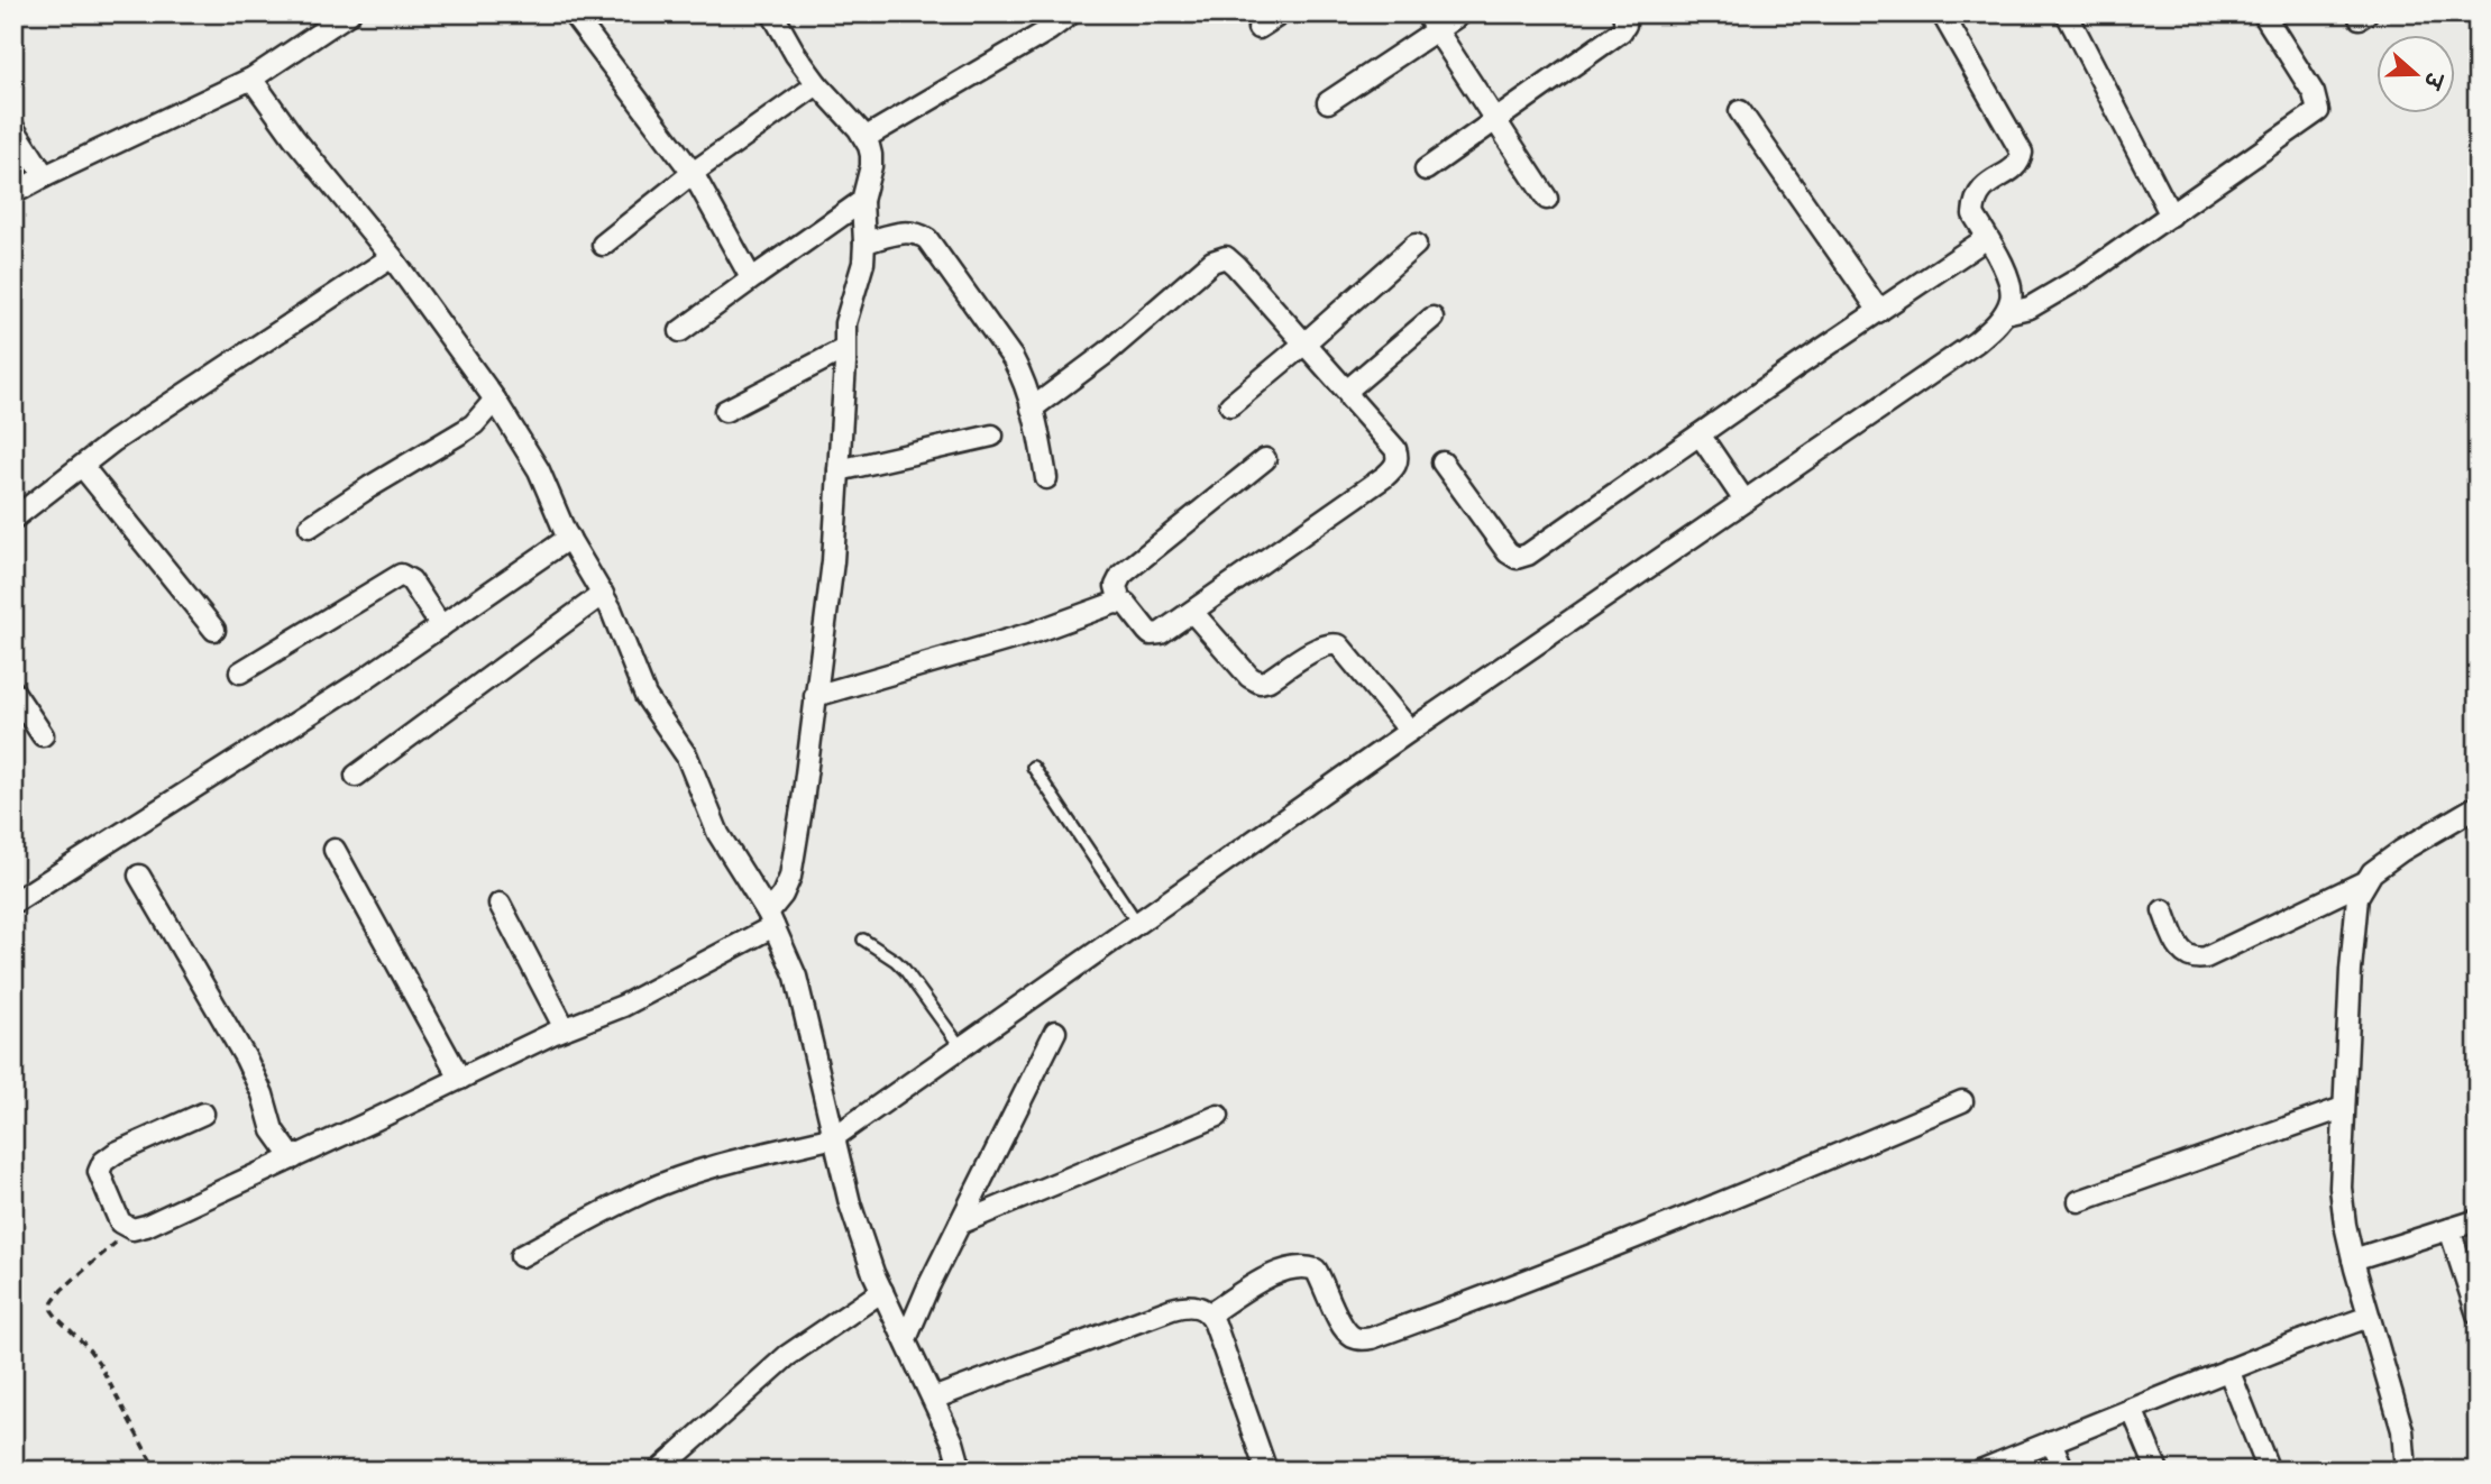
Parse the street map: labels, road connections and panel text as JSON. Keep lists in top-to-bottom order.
{
  "north": "right"
}
